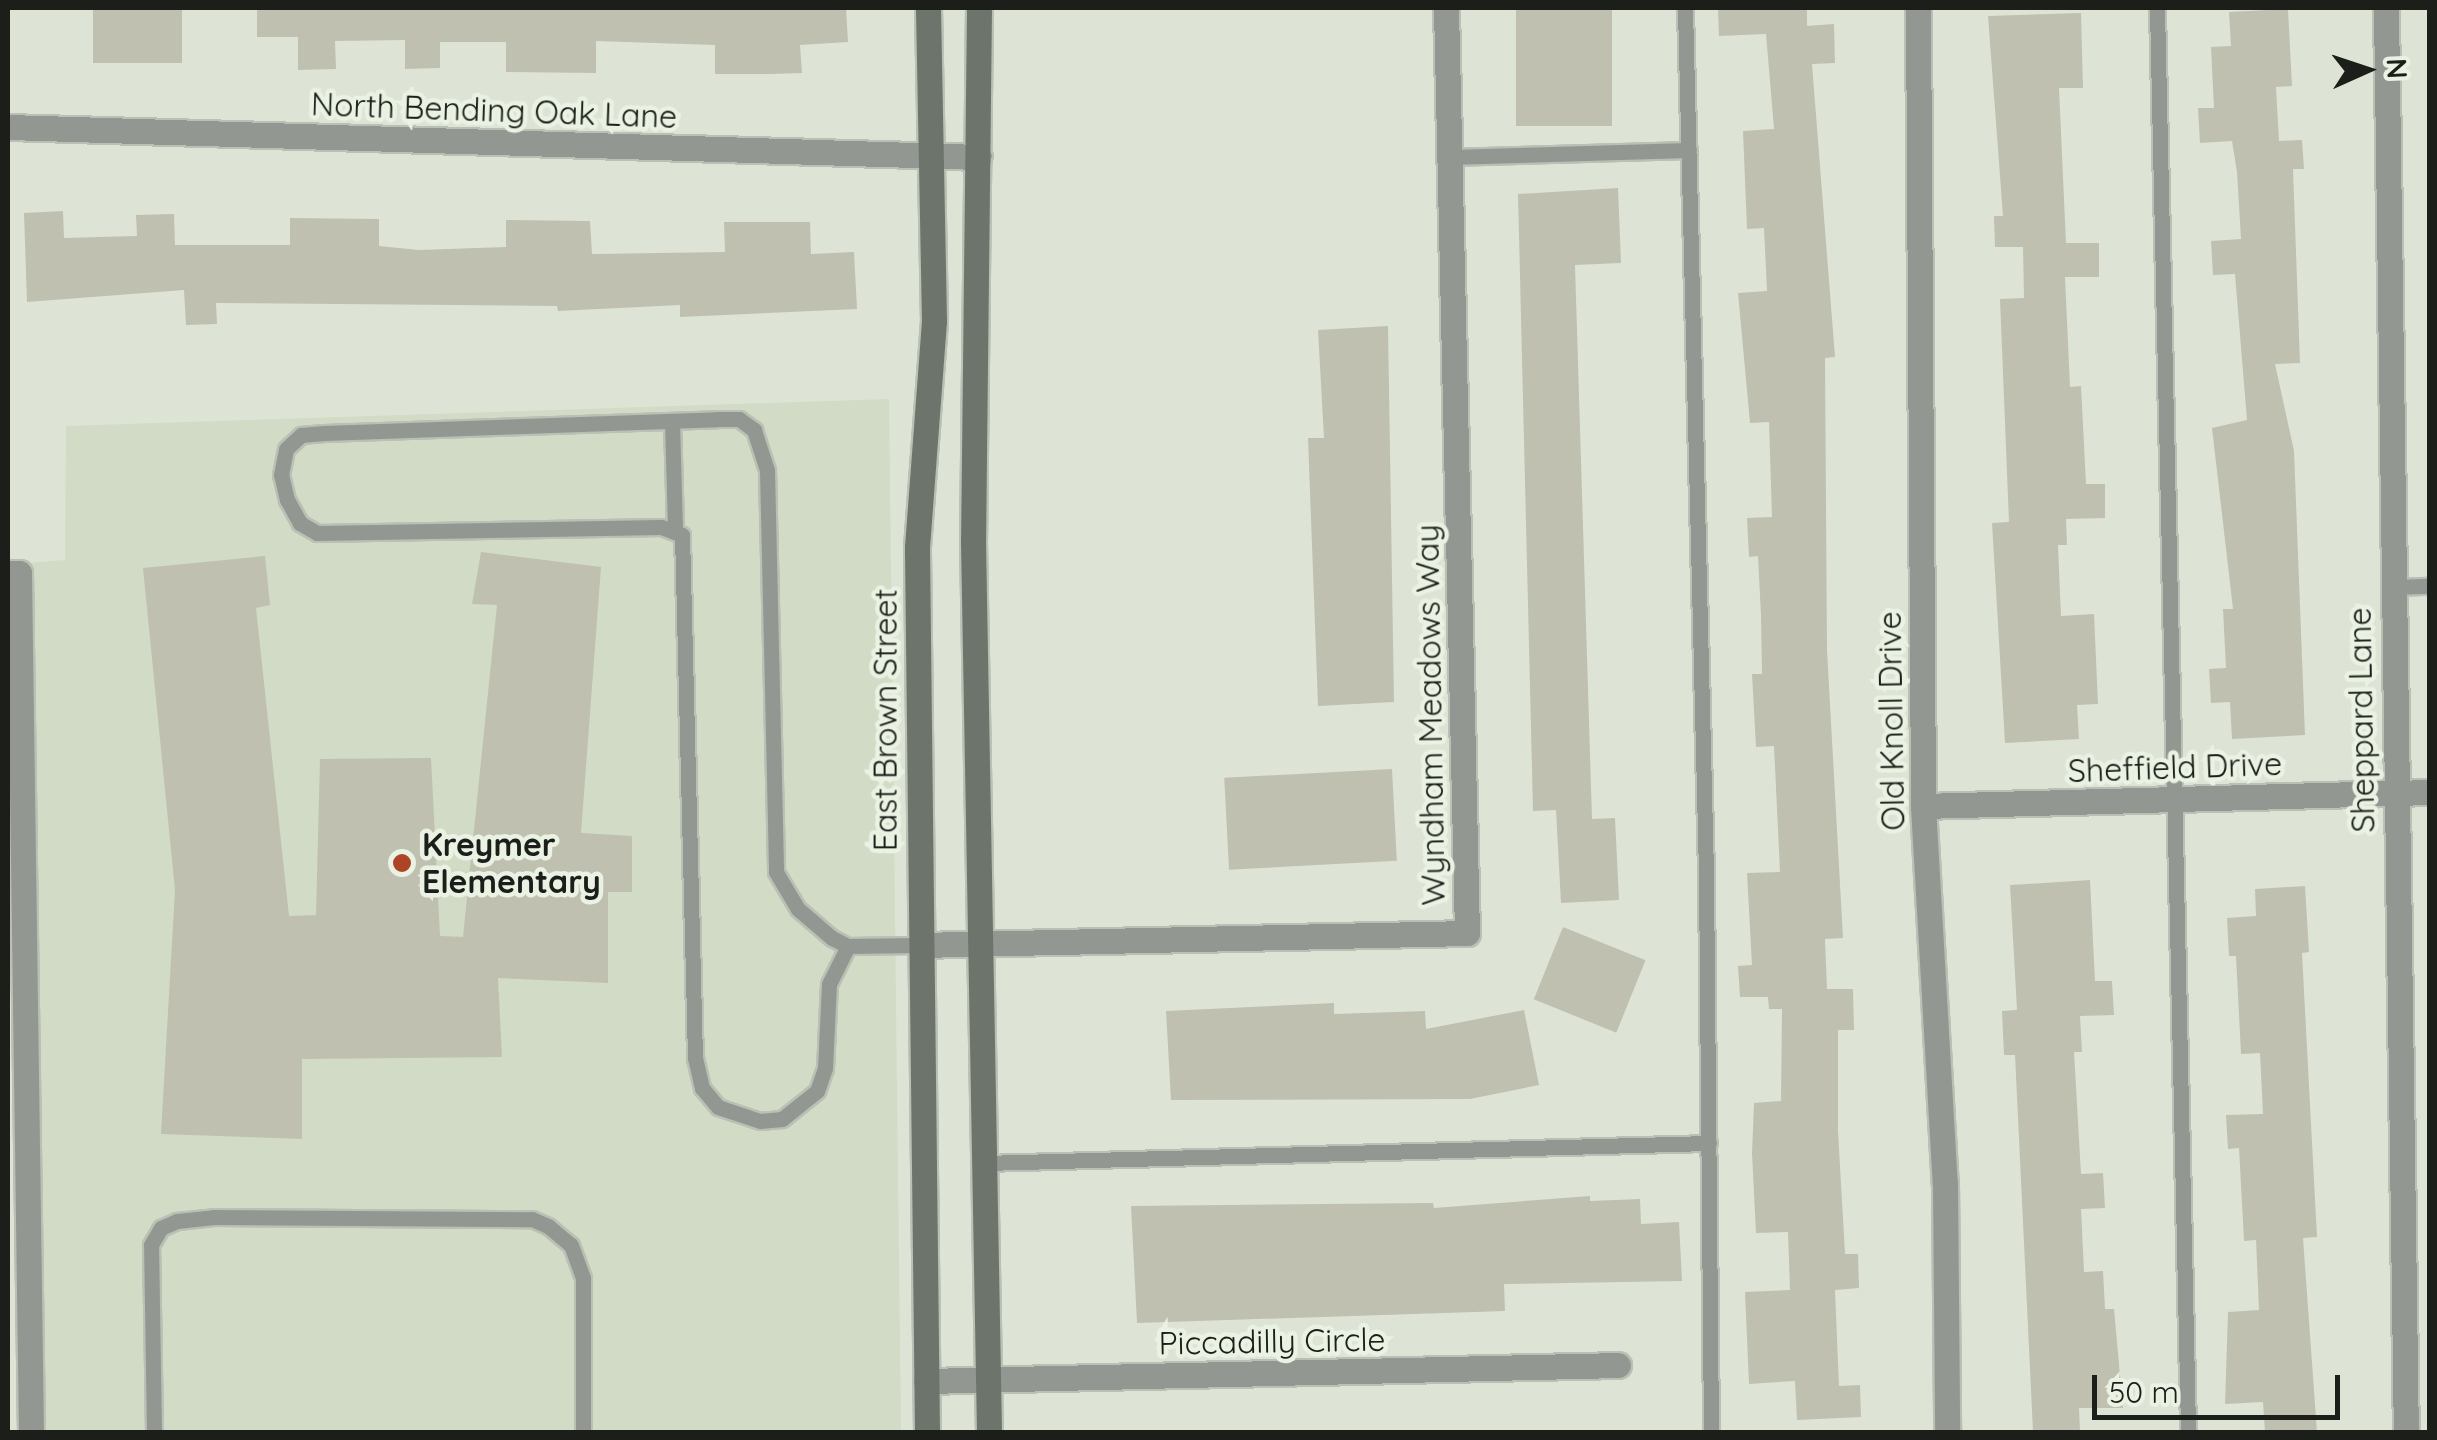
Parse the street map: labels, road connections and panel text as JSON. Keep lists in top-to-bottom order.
{
  "streets": {
    "main road": ["East Brown Street"],
    "street": [
      "North Bending Oak Lane",
      "Wyndham Meadows Way",
      "Sheppard Lane",
      "Old Knoll Drive",
      "Sheffield Drive",
      "Piccadilly Circle"
    ]
  },
  "crossings": [
    ["North Bending Oak Lane", "East Brown Street"],
    ["Wyndham Meadows Way", "East Brown Street"],
    ["East Brown Street", "Piccadilly Circle"],
    ["Sheppard Lane", "Sheffield Drive"],
    ["Old Knoll Drive", "Sheffield Drive"]
  ],
  "places": ["Kreymer Elementary"],
  "scale_bar": "50 m",
  "north": "right"
}
